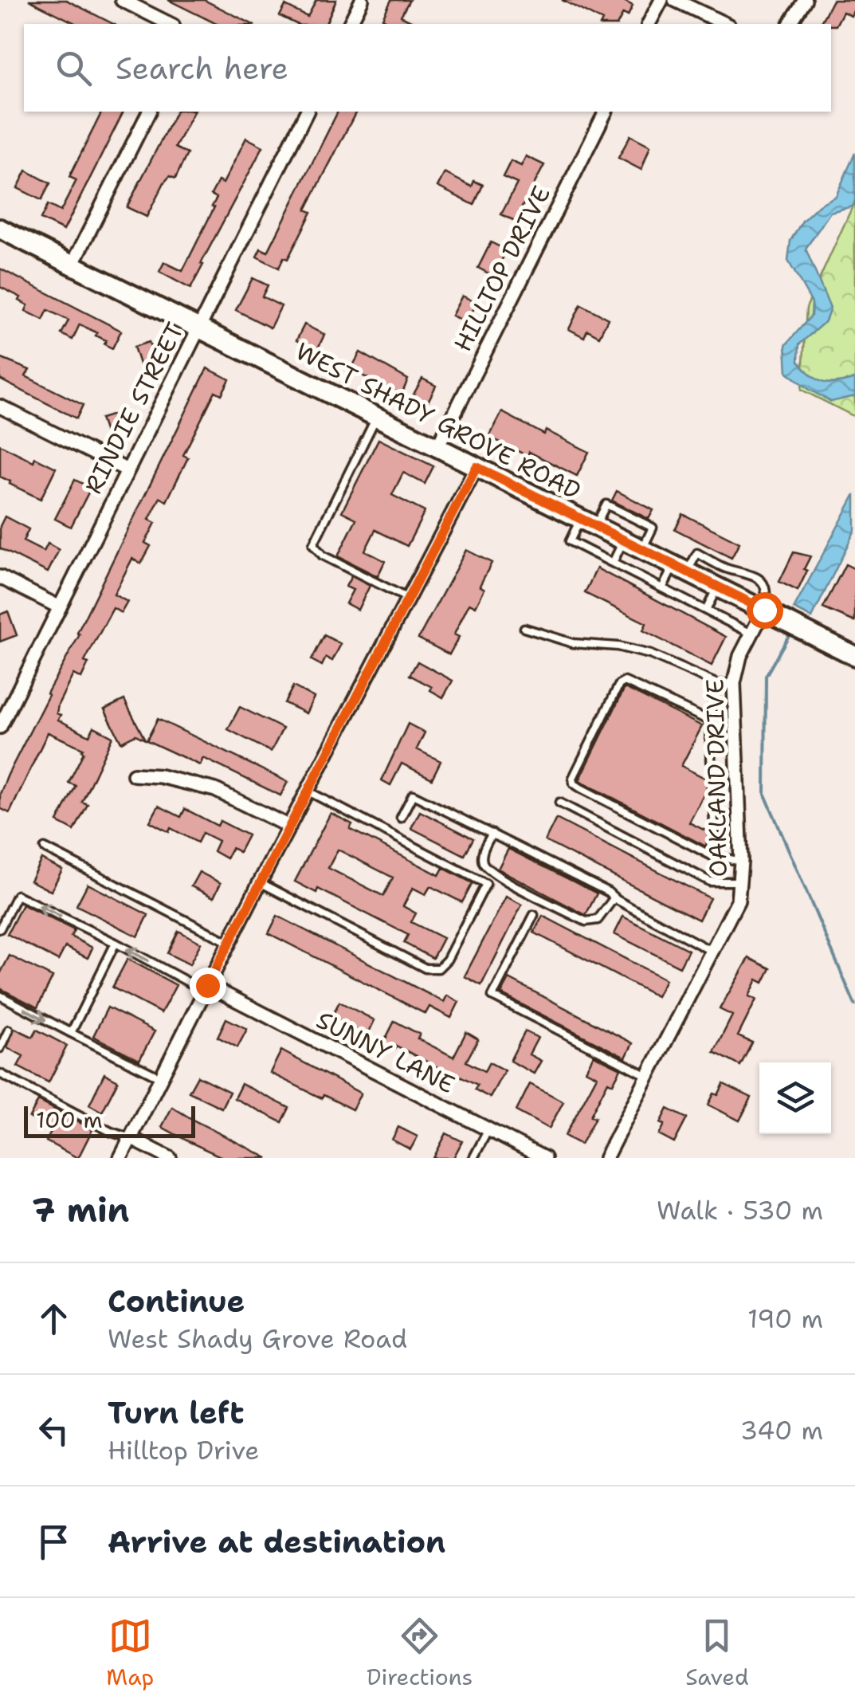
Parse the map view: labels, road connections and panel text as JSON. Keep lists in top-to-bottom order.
{
  "streets": {
    "main road": ["WEST SHADY GROVE ROAD"],
    "street": [
      "HILLTOP DRIVE",
      "RINDIE STREET",
      "OAKLAND DRIVE",
      "SUNNY LANE"
    ]
  },
  "crossings": [
    ["HILLTOP DRIVE", "WEST SHADY GROVE ROAD"],
    ["RINDIE STREET", "WEST SHADY GROVE ROAD"],
    ["WEST SHADY GROVE ROAD", "OAKLAND DRIVE"]
  ],
  "scale_bar": "100 m",
  "page": {
    "search": "Search here",
    "scale": "100 m",
    "heading": ["7 min", "Walk · 530 m"],
    "list": [
      ["Continue", "West Shady Grove Road", "190 m"],
      ["Turn left", "Hilltop Drive", "340 m"],
      "Arrive at destination"
    ],
    "nav": ["Map", "Directions", "Saved"]
  }
}
